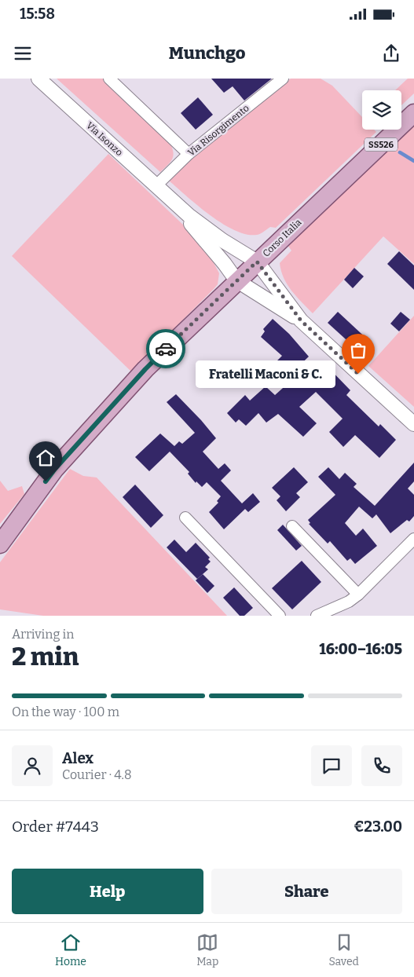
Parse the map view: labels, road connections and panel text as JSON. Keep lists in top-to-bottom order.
{
  "streets": {
    "main road": ["SS526", "Corso Italia"],
    "street": ["Via Risorgimento", "Via Isonzo"]
  },
  "crossings": [
    ["Via Risorgimento", "Via Isonzo"],
    ["Via Isonzo", "Corso Italia"]
  ],
  "places": ["Fratelli Maconi & C."],
  "page": {
    "status": "15:58",
    "header": "Munchgo",
    "bubble": "Fratelli Maconi & C.",
    "heading": ["2 min", "Arriving in", "16:00–16:05"],
    "panel": [
      "Alex",
      "Courier · 4.8",
      "Order #7443",
      "€23.00"
    ],
    "bar": "On the way · 100 m",
    "buttons": ["Help", "Share"],
    "tabs": ["Home", "Map", "Saved"]
  }
}
